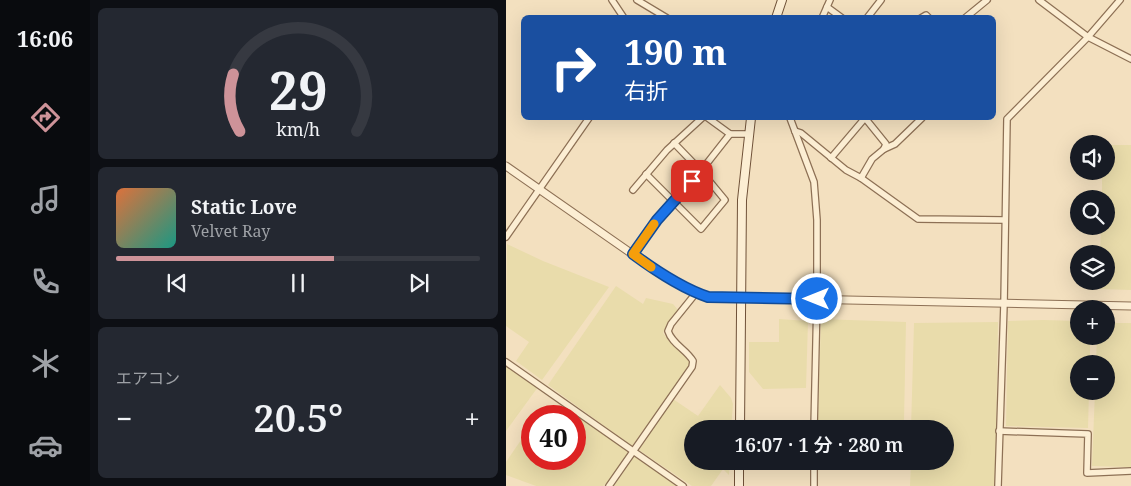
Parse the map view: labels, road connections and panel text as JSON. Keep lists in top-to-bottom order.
{
  "page": {
    "tabs": "16:06",
    "turn": ["190 m", "右折"],
    "map_buttons": ["+", "−"],
    "song": ["Static Love", "Velvet Ray"],
    "tile": "エアコン",
    "heat": ["−", "20.5°", "+"],
    "limit": "40",
    "trip": "16:07 · 1 分 · 280 m",
    "gauge": ["29", "km/h"]
  }
}
